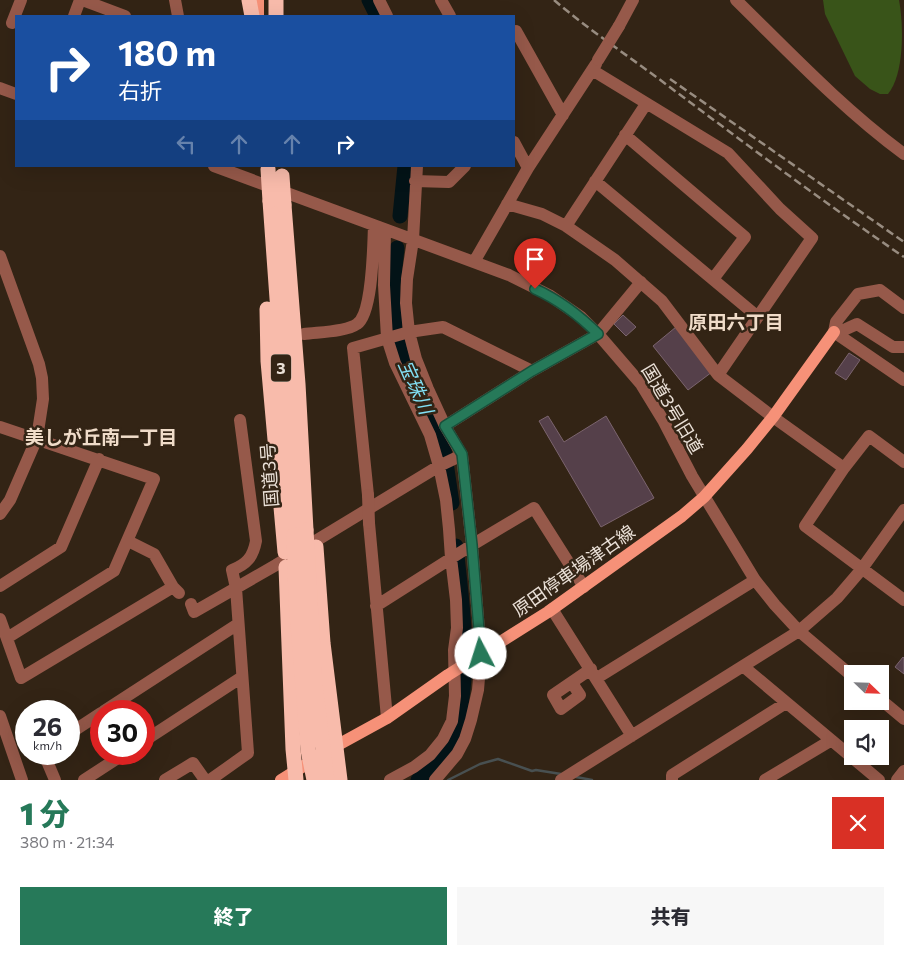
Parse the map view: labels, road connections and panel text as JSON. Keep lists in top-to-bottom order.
{
  "streets": {
    "highway": ["3", "国道3号"],
    "main road": ["原田停車場津古線"],
    "street": ["国道3号旧道"]
  },
  "crossings": [
    ["国道3号旧道", "原田停車場津古線"]
  ],
  "districts": ["原田六丁目", "美しが丘南一丁目"],
  "water": ["宝珠川"],
  "north": "bottom right",
  "page": {
    "turn": ["180 m", "右折"],
    "speed": "26 km/h",
    "limit": "30",
    "heading": ["1 分", "380 m · 21:34"],
    "buttons": ["終了", "共有"]
  }
}
